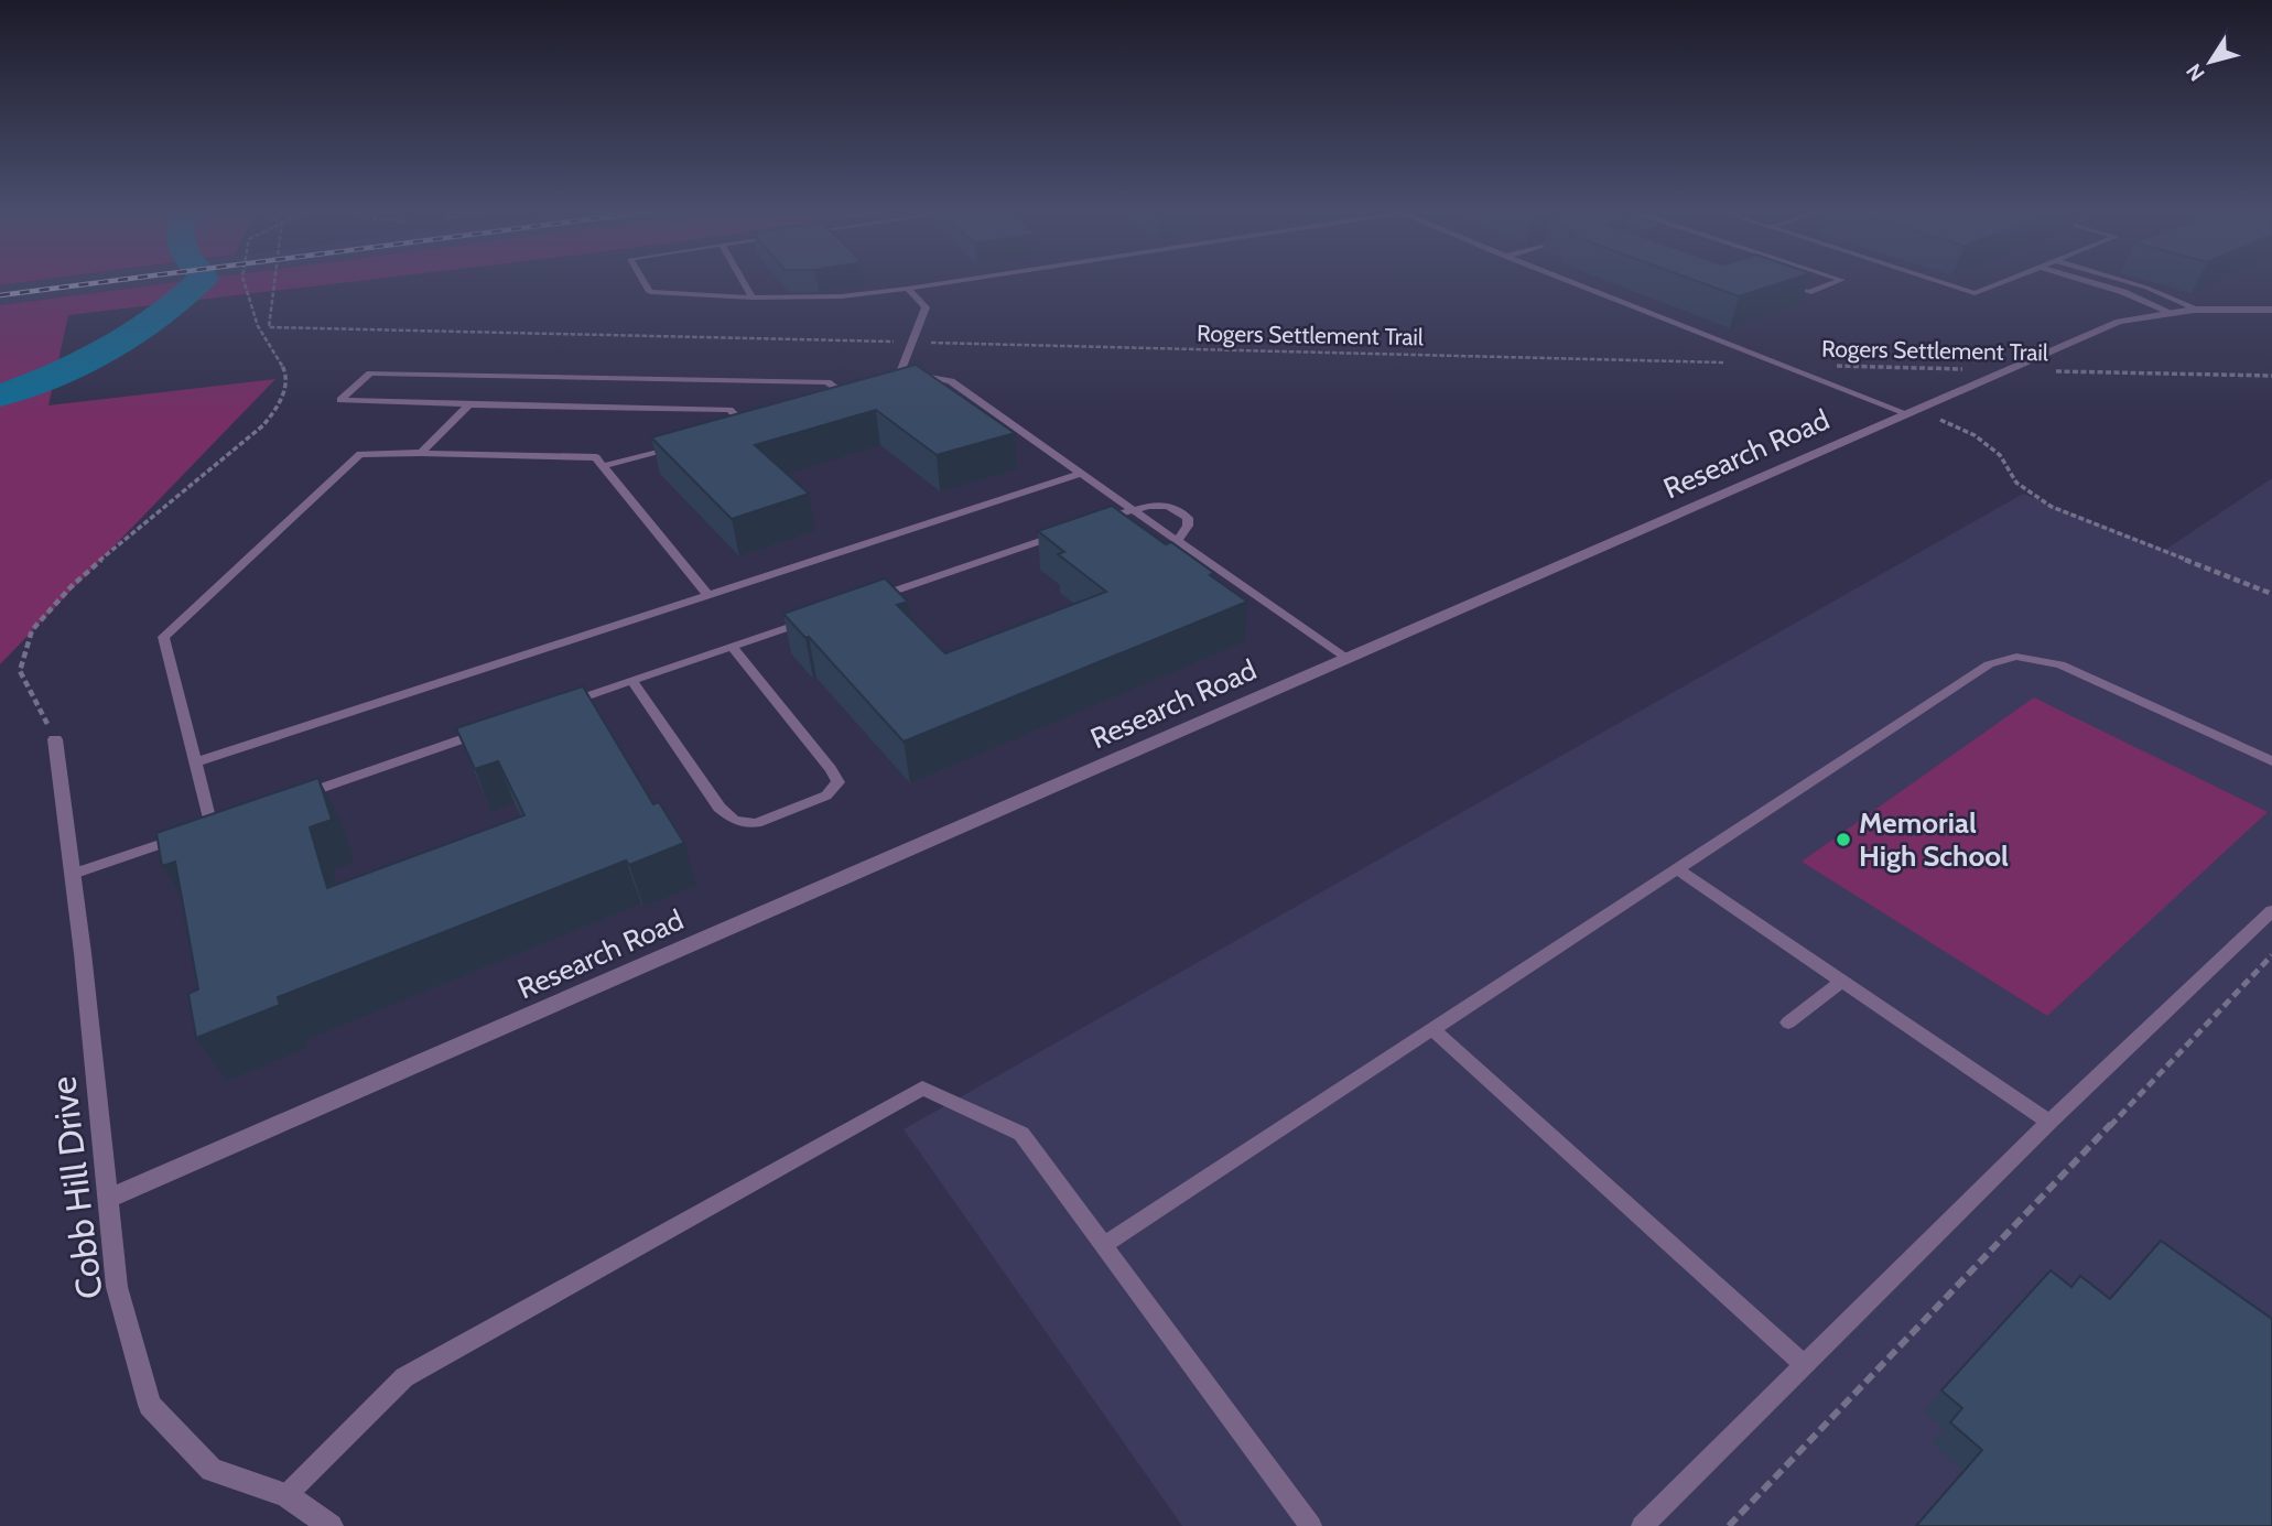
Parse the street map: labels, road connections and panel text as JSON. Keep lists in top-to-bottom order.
{
  "streets": {
    "street": ["Research Road", "Cobb Hill Drive"],
    "path": ["Rogers Settlement Trail"]
  },
  "crossings": [
    ["Research Road", "Cobb Hill Drive"]
  ],
  "places": ["Memorial High School"],
  "north": "bottom left"
}
